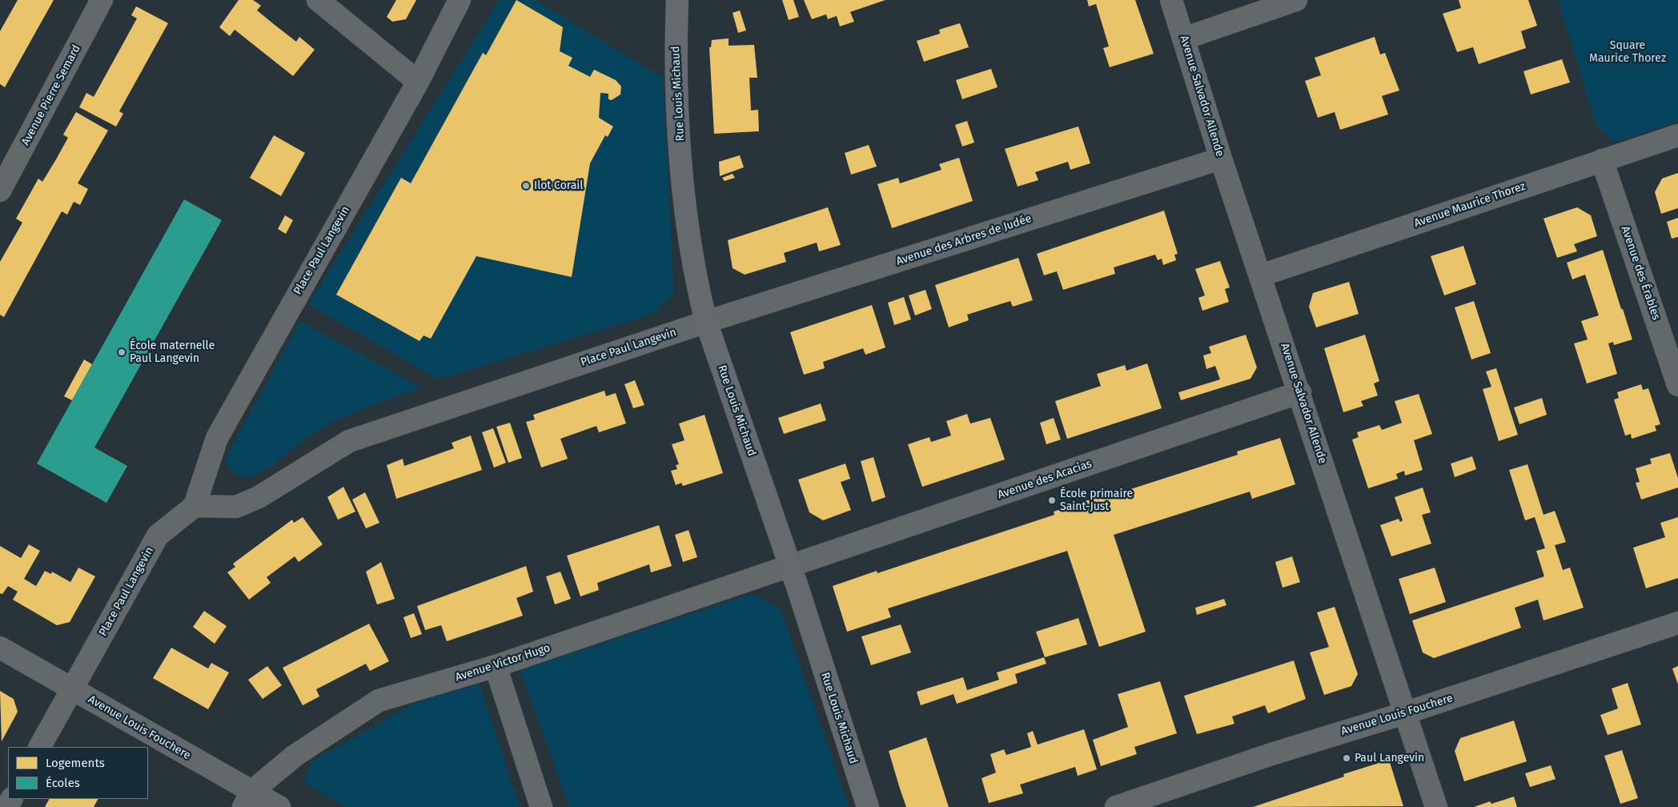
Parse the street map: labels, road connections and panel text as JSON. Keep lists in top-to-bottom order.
{
  "streets": {
    "street": [
      "Rue Louis Michaud",
      "Avenue Pierre Semard",
      "Avenue Salvador Allende",
      "Avenue Maurice Thorez",
      "Avenue des Arbres de Judée",
      "Place Paul Langevin",
      "Avenue des Érables",
      "Avenue des Acacias",
      "Avenue Victor Hugo",
      "Avenue Louis Fouchere"
    ]
  },
  "crossings": [
    ["Rue Louis Michaud", "Avenue des Arbres de Judée"],
    ["Rue Louis Michaud", "Place Paul Langevin"],
    ["Rue Louis Michaud", "Avenue des Acacias"],
    ["Rue Louis Michaud", "Avenue Victor Hugo"],
    ["Avenue Salvador Allende", "Avenue Maurice Thorez"],
    ["Avenue Salvador Allende", "Avenue des Arbres de Judée"],
    ["Avenue Salvador Allende", "Avenue des Acacias"],
    ["Avenue Salvador Allende", "Avenue Louis Fouchere"],
    ["Avenue Maurice Thorez", "Avenue des Érables"],
    ["Avenue des Arbres de Judée", "Place Paul Langevin"],
    ["Place Paul Langevin", "Avenue Louis Fouchere"],
    ["Avenue des Acacias", "Avenue Victor Hugo"],
    ["Avenue Victor Hugo", "Avenue Louis Fouchere"]
  ],
  "parks": ["Square Maurice Thorez"],
  "places": [
    "Ilot Corail",
    "École maternelle Paul Langevin",
    "École primaire Saint-Just",
    "Paul Langevin"
  ],
  "legend": ["Logements", "Écoles"]
}
